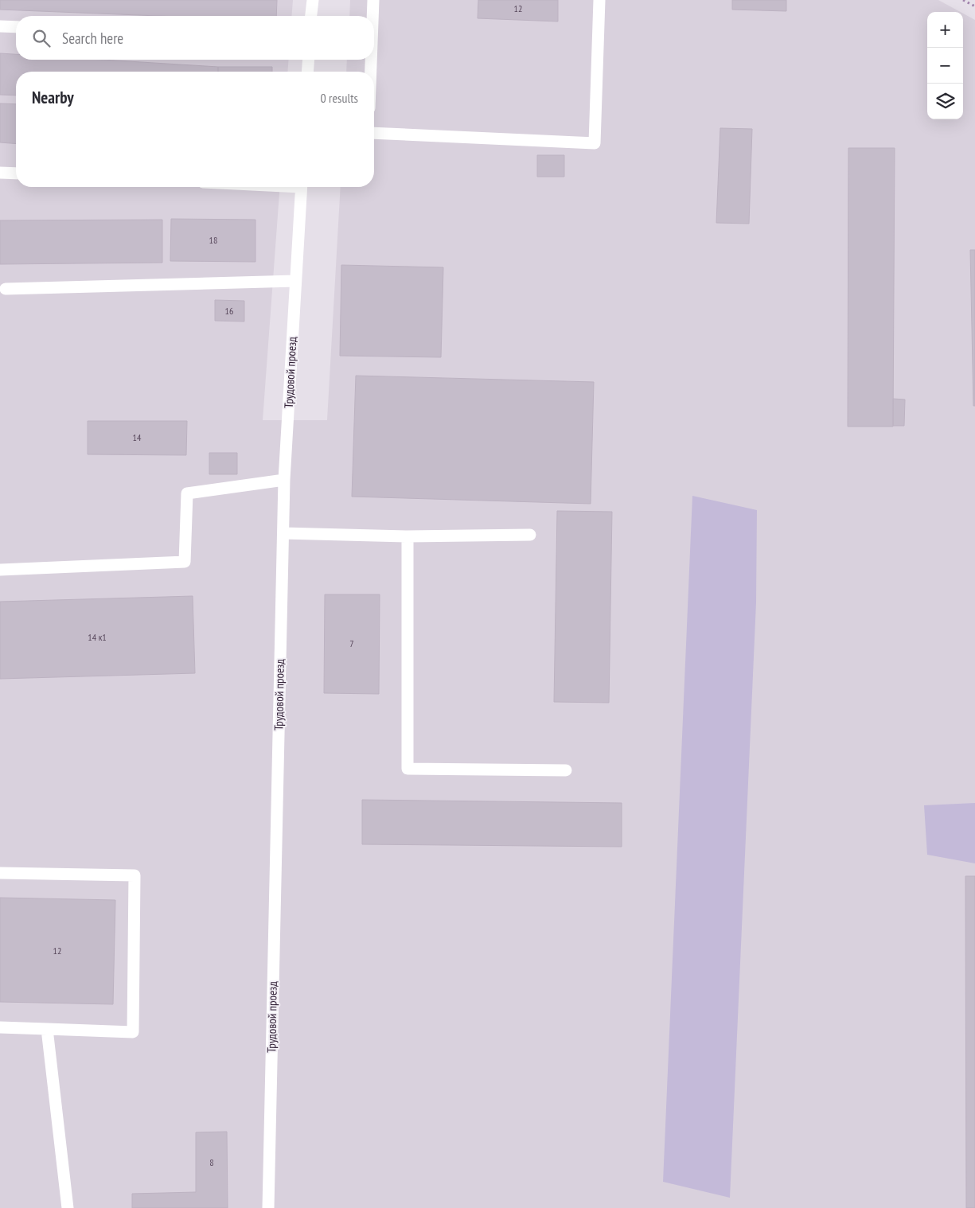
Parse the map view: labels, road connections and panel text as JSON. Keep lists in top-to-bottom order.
{
  "streets": {
    "street": ["Трудовой проезд"]
  },
  "house_numbers": [
    "12",
    "18",
    "16",
    "14",
    "14 к1",
    "7",
    "12",
    "8"
  ],
  "page": {
    "map_buttons": ["+", "−"],
    "search": "Search here",
    "heading": ["Nearby", "0 results"]
  }
}
